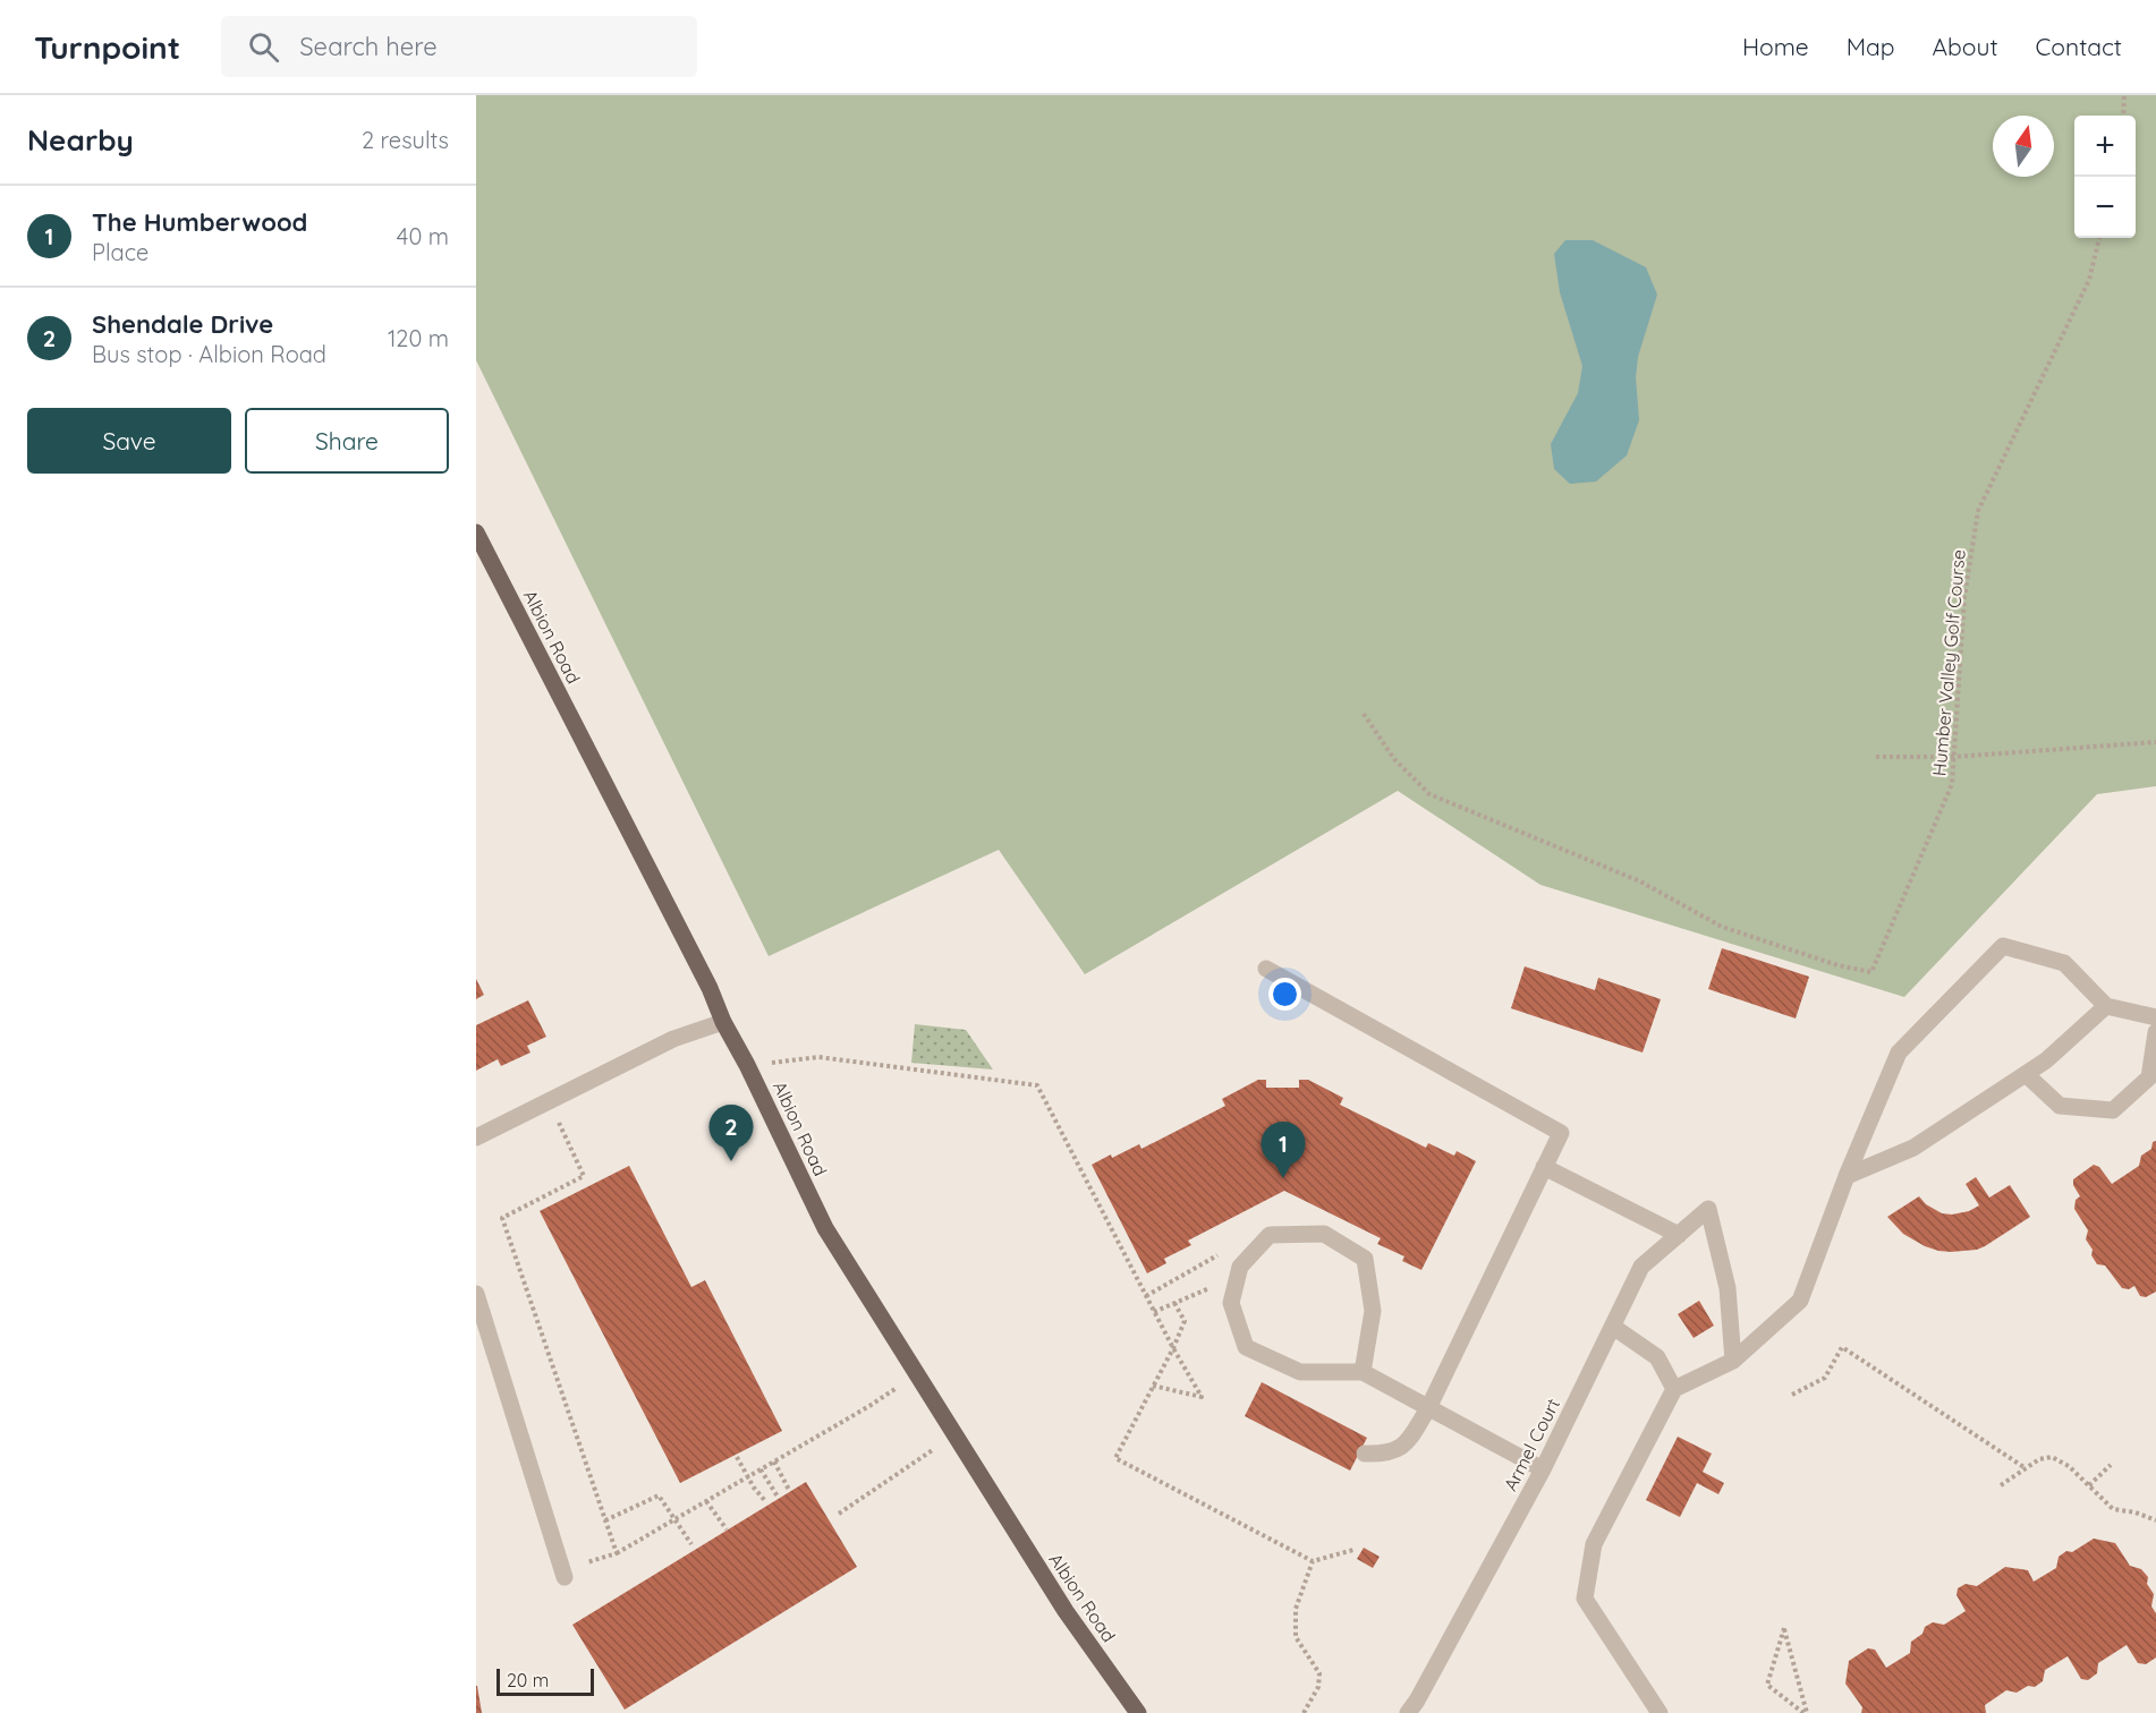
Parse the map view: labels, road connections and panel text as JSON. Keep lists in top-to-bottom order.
{
  "streets": {
    "main road": ["Albion Road"],
    "street": ["Armel Court"],
    "path": ["Humber Valley Golf Course"]
  },
  "scale_bar": "20 m",
  "north": "top",
  "page": {
    "header": "Turnpoint",
    "search": "Search here",
    "nav": [
      "Home",
      "Map",
      "About",
      "Contact"
    ],
    "heading": ["Nearby", "2 results"],
    "map_buttons": ["+", "−"],
    "list": [
      {
        "mark": "1",
        "name": "The Humberwood",
        "note": "Place",
        "value": "40 m"
      },
      {
        "mark": "2",
        "name": "Shendale Drive",
        "note": "Bus stop · Albion Road",
        "value": "120 m"
      }
    ],
    "buttons": ["Save", "Share"],
    "pins": ["2", "1"],
    "scale": "20 m"
  }
}
